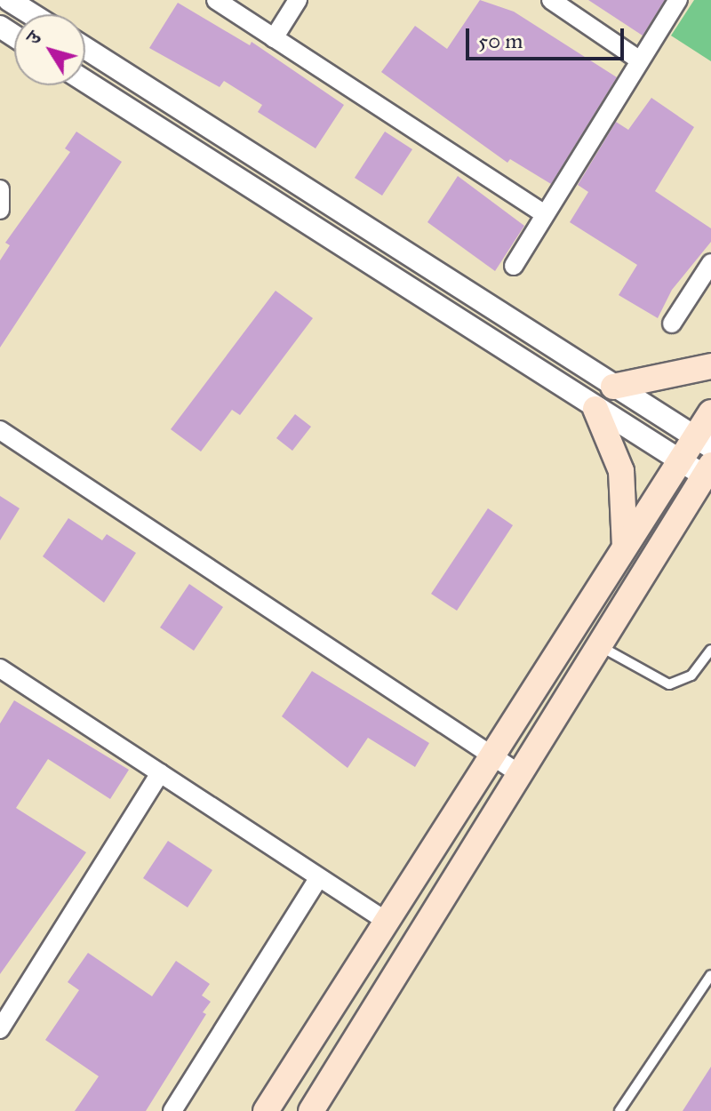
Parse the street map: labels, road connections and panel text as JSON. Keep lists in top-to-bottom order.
{
  "scale_bar": "50 m",
  "north": "top left"
}
